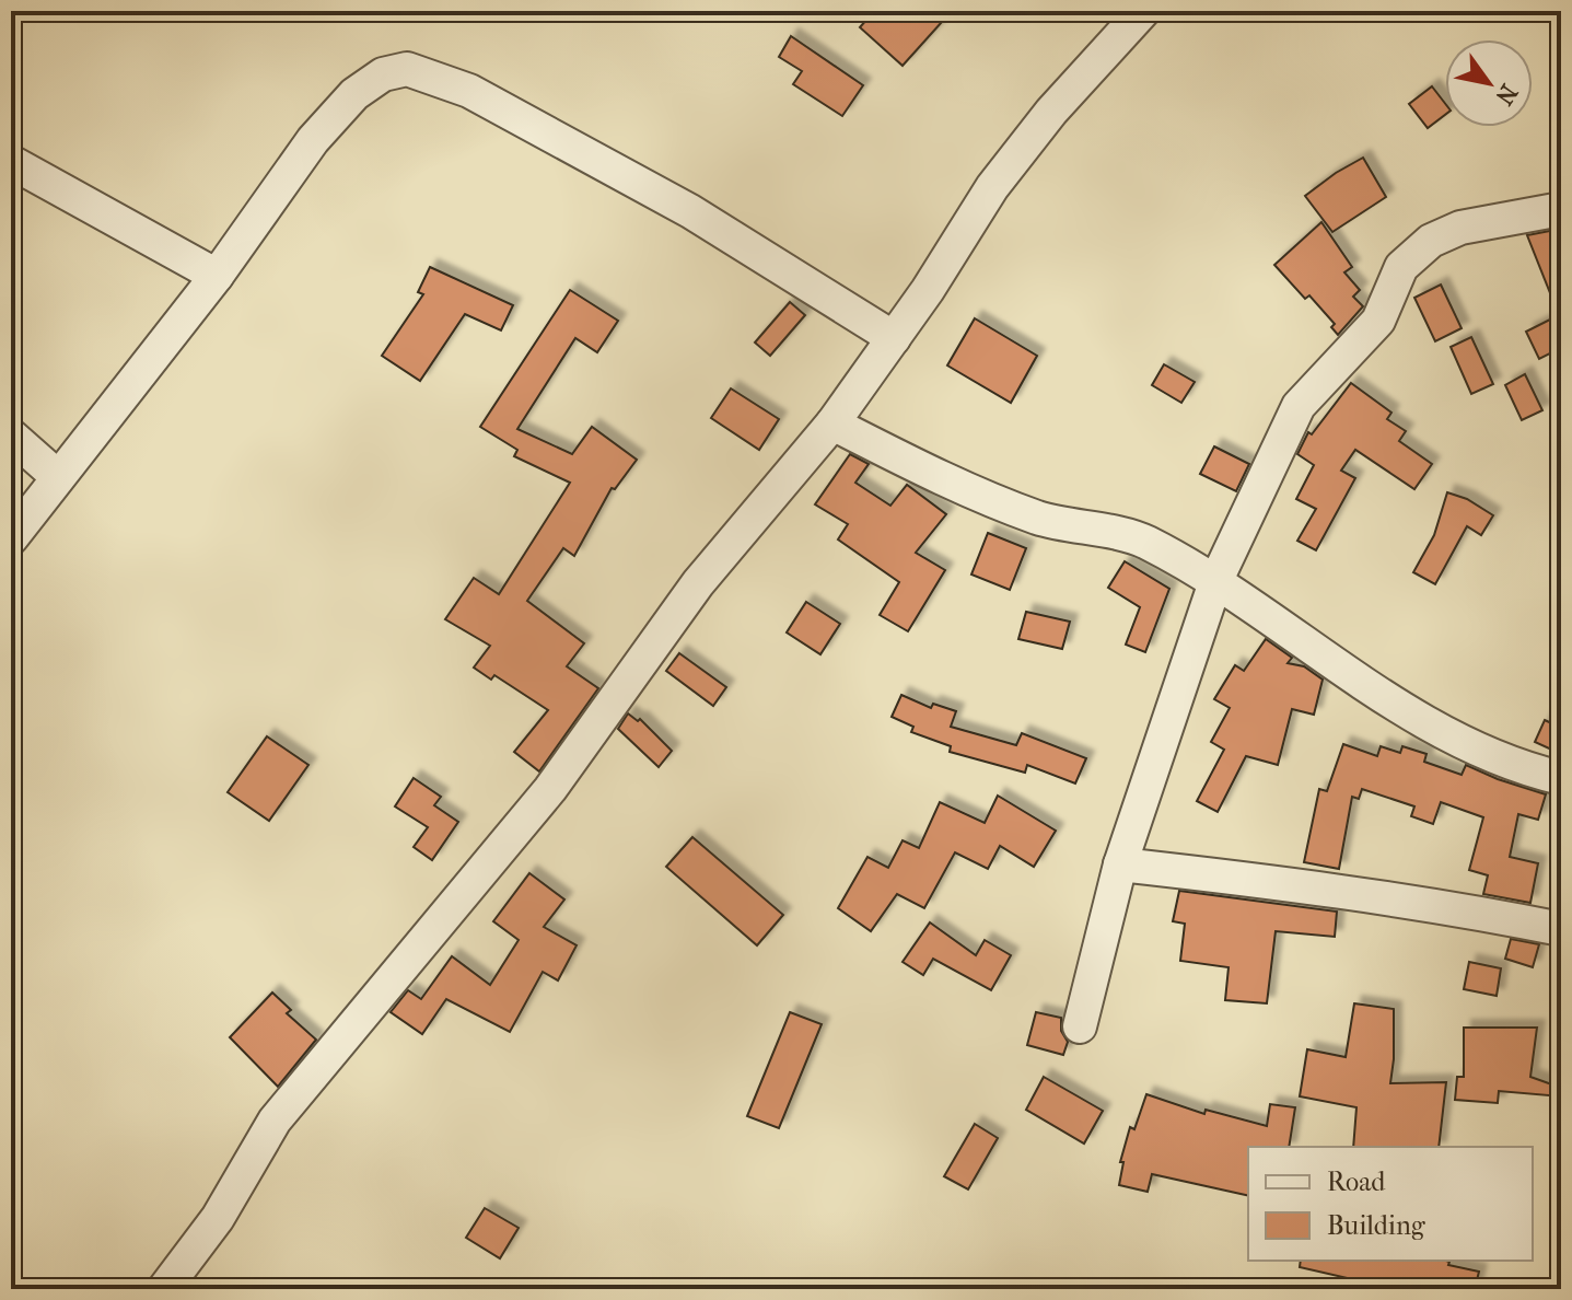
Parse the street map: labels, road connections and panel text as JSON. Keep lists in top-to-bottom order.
{
  "legend": ["Road", "Building"],
  "north": "bottom right"
}
